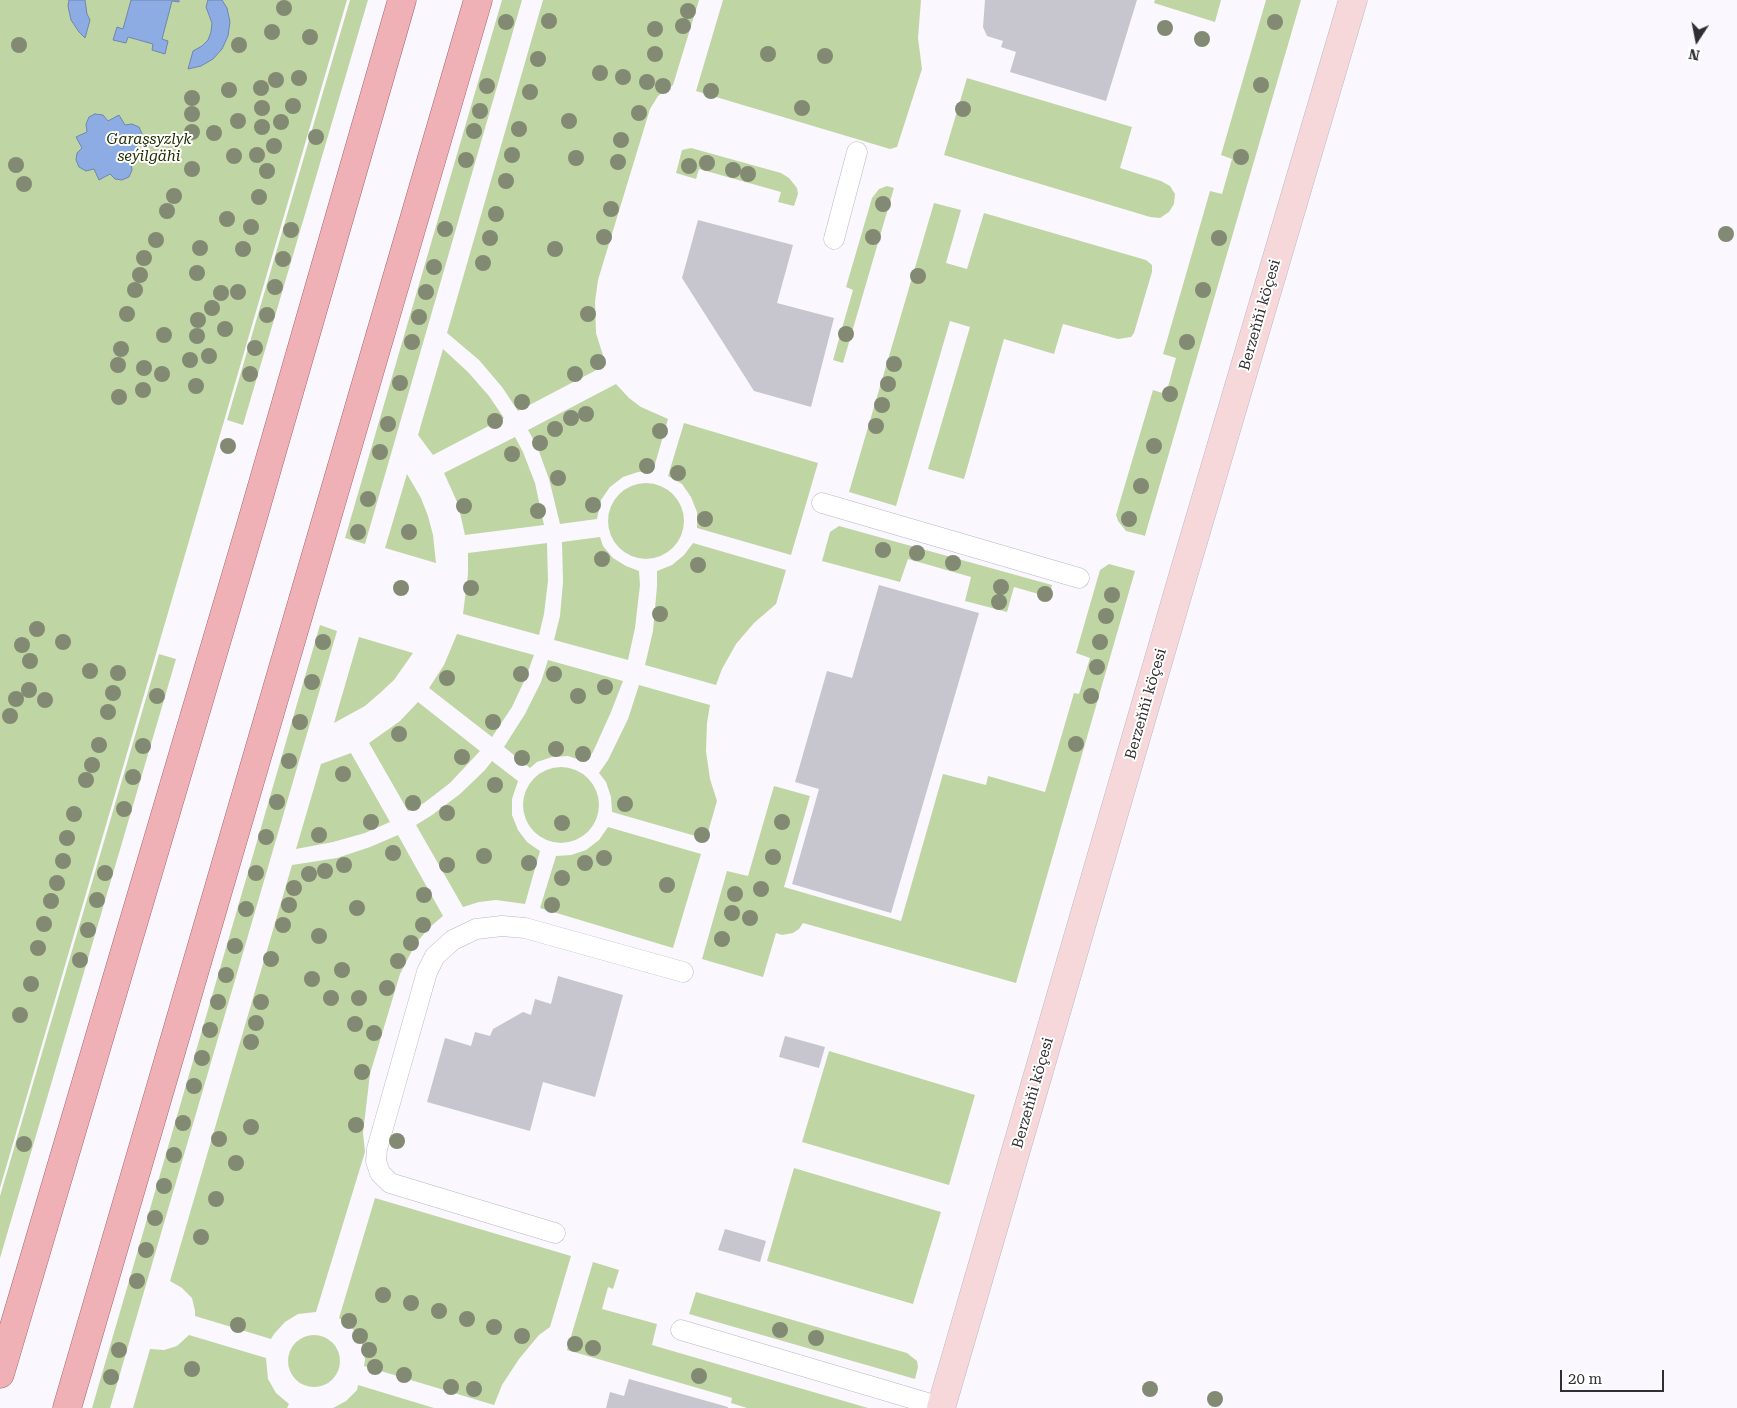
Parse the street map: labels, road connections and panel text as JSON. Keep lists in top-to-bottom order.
{
  "streets": {
    "street": ["Berzeňňi köçesi"]
  },
  "parks": ["Garaşsyzlyk seýilgähi"],
  "scale_bar": "20 m",
  "north": "bottom"
}
